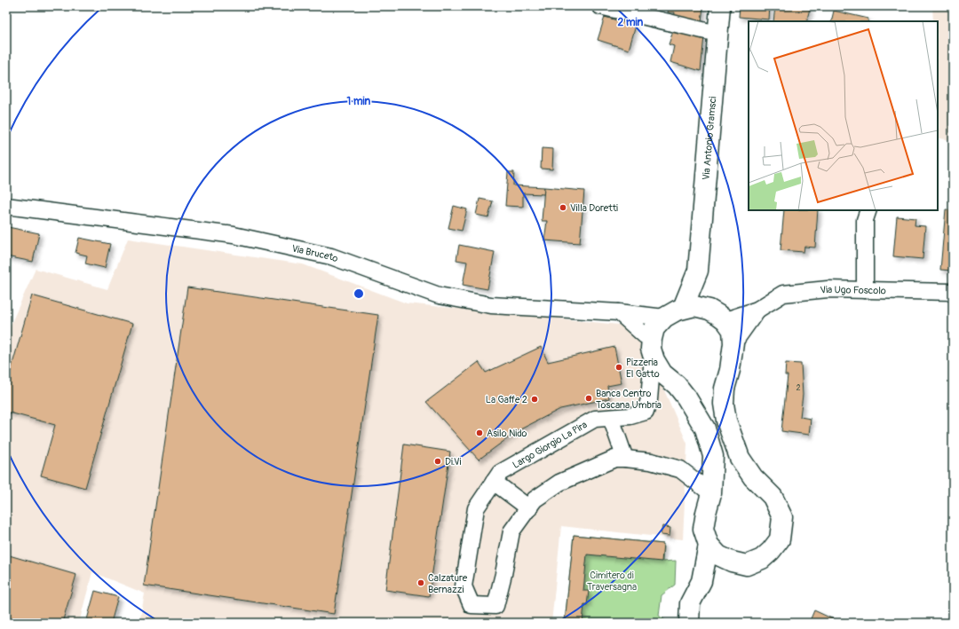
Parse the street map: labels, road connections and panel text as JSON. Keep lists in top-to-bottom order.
{
  "streets": {
    "street": [
      "Via Antonio Gramsci",
      "Via Bruceto",
      "Via Ugo Foscolo",
      "Largo Giorgio La Pira"
    ]
  },
  "crossings": [
    ["Via Antonio Gramsci", "Via Ugo Foscolo"]
  ],
  "parks": ["Cimitero di Traversagna"],
  "places": [
    "Villa Doretti",
    "Pizzeria El Gatto",
    "Banca Centro Toscana Umbria",
    "La Gaffe 2",
    "Asilo Nido",
    "Di.Vi",
    "Calzature Bernazzi"
  ],
  "house_numbers": ["2"],
  "rings": ["2 min", "1 min"]
}
